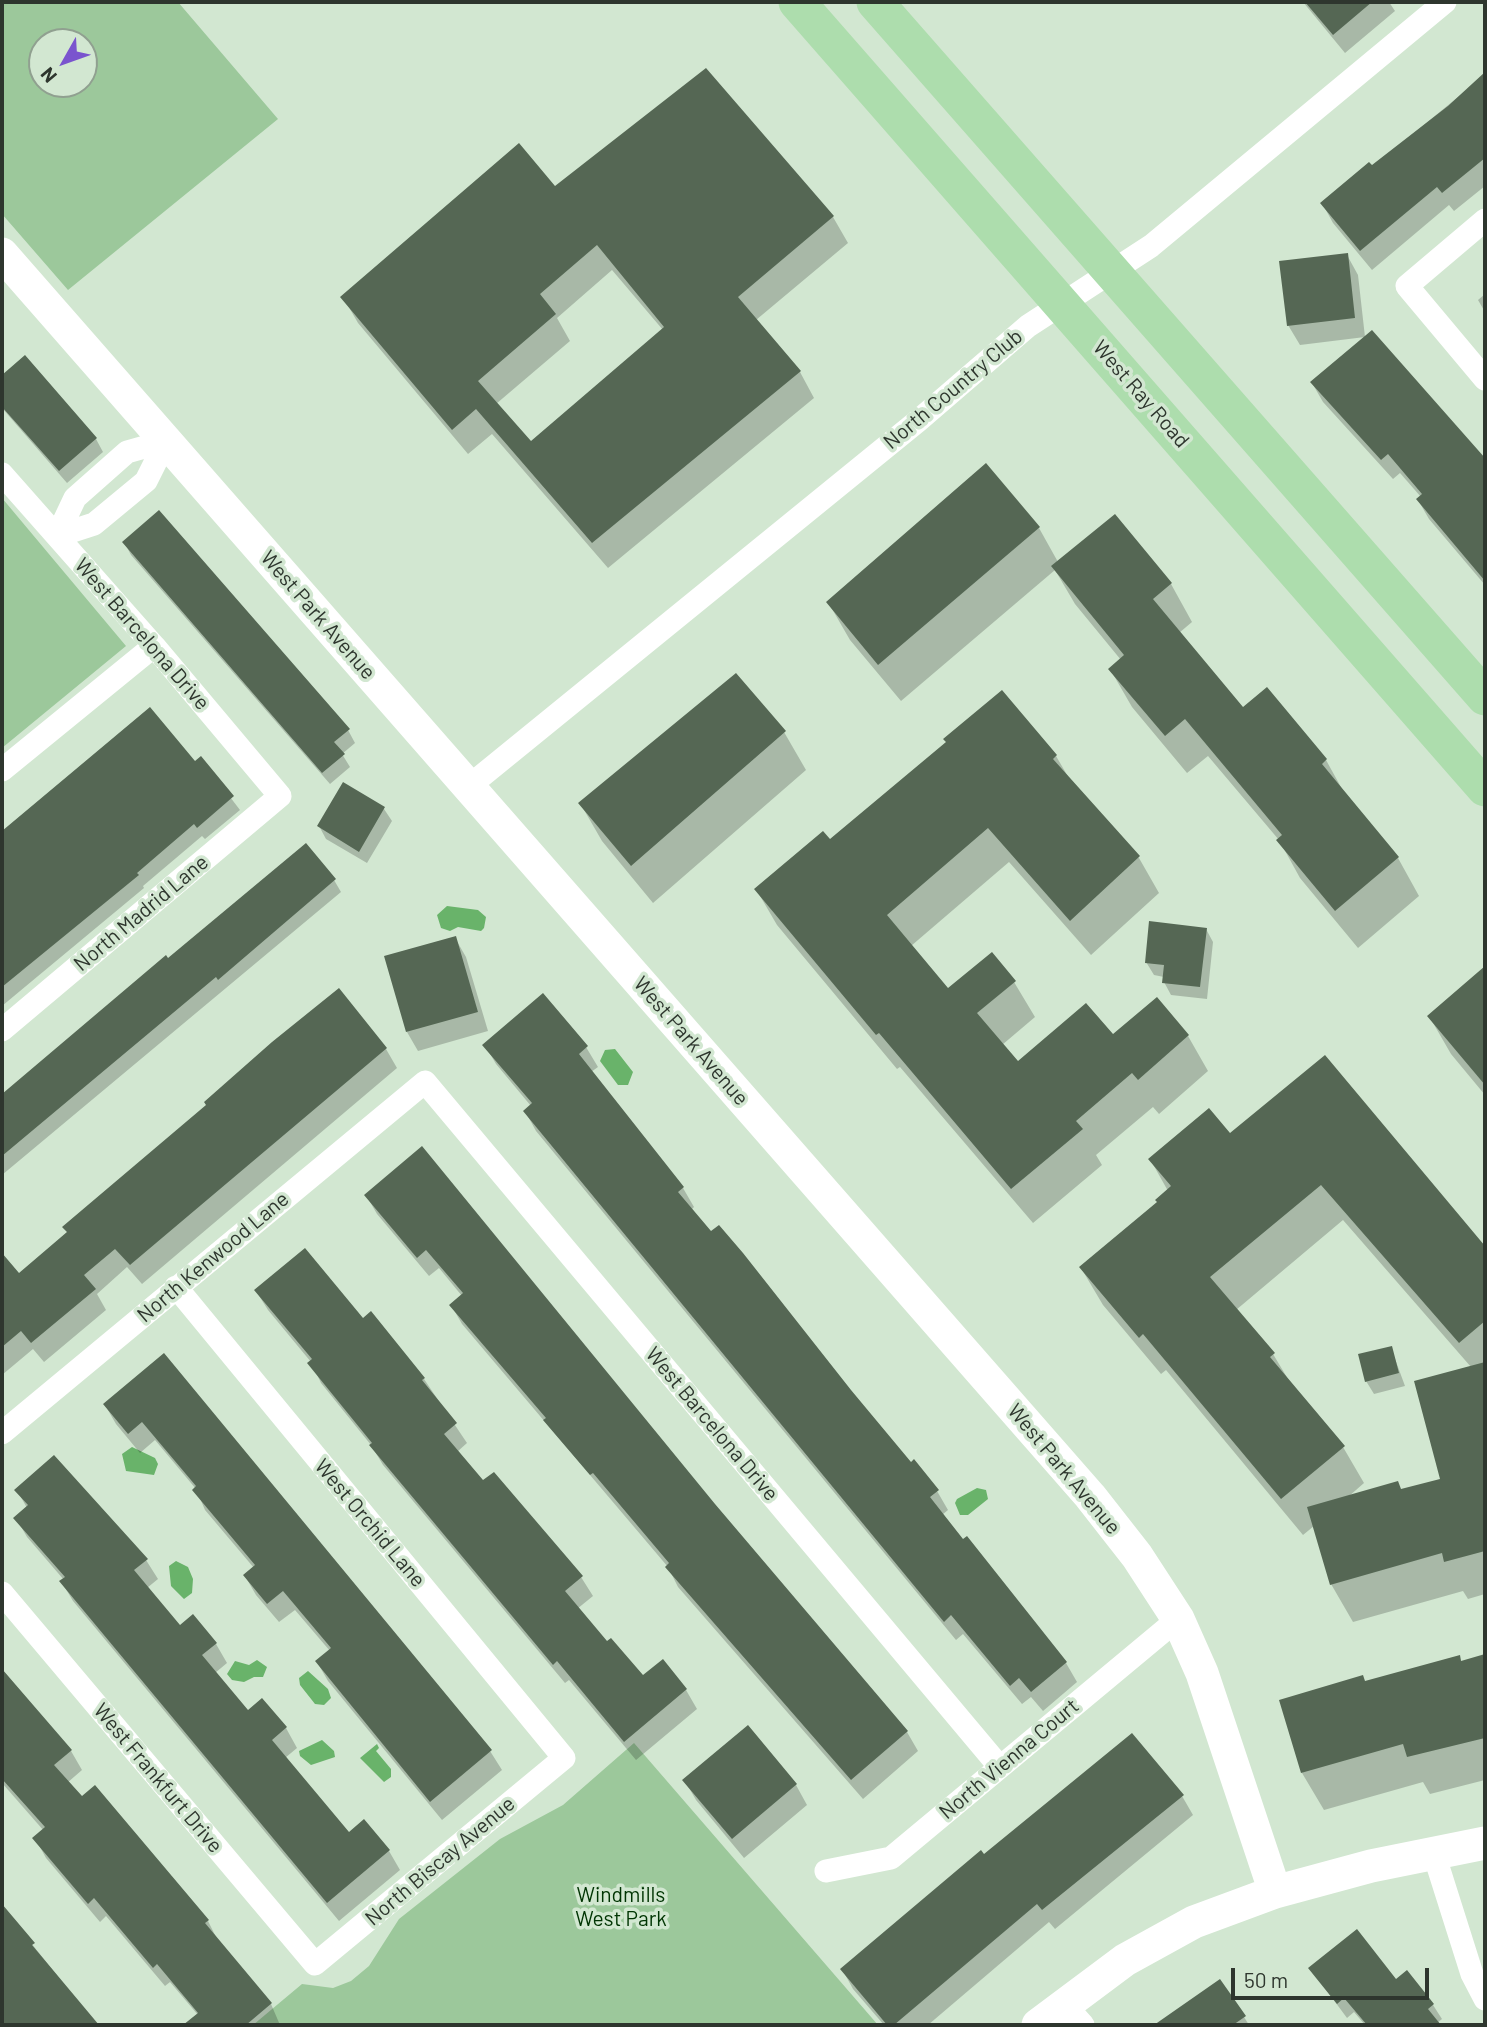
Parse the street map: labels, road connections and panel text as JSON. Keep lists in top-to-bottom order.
{
  "streets": {
    "main road": ["West Ray Road"],
    "street": [
      "North Country Club",
      "West Park Avenue",
      "West Barcelona Drive",
      "North Madrid Lane",
      "North Kenwood Lane",
      "West Orchid Lane",
      "North Vienna Court",
      "West Frankfurt Drive",
      "North Biscay Avenue"
    ]
  },
  "crossings": [
    ["North Country Club", "West Ray Road"],
    ["North Country Club", "West Park Avenue"],
    ["West Park Avenue", "North Vienna Court"],
    ["West Barcelona Drive", "North Madrid Lane"],
    ["West Barcelona Drive", "North Kenwood Lane"],
    ["West Barcelona Drive", "North Vienna Court"],
    ["North Kenwood Lane", "West Orchid Lane"],
    ["West Orchid Lane", "North Biscay Avenue"],
    ["West Frankfurt Drive", "North Biscay Avenue"]
  ],
  "parks": ["Windmills West Park"],
  "scale_bar": "50 m",
  "north": "bottom left"
}
